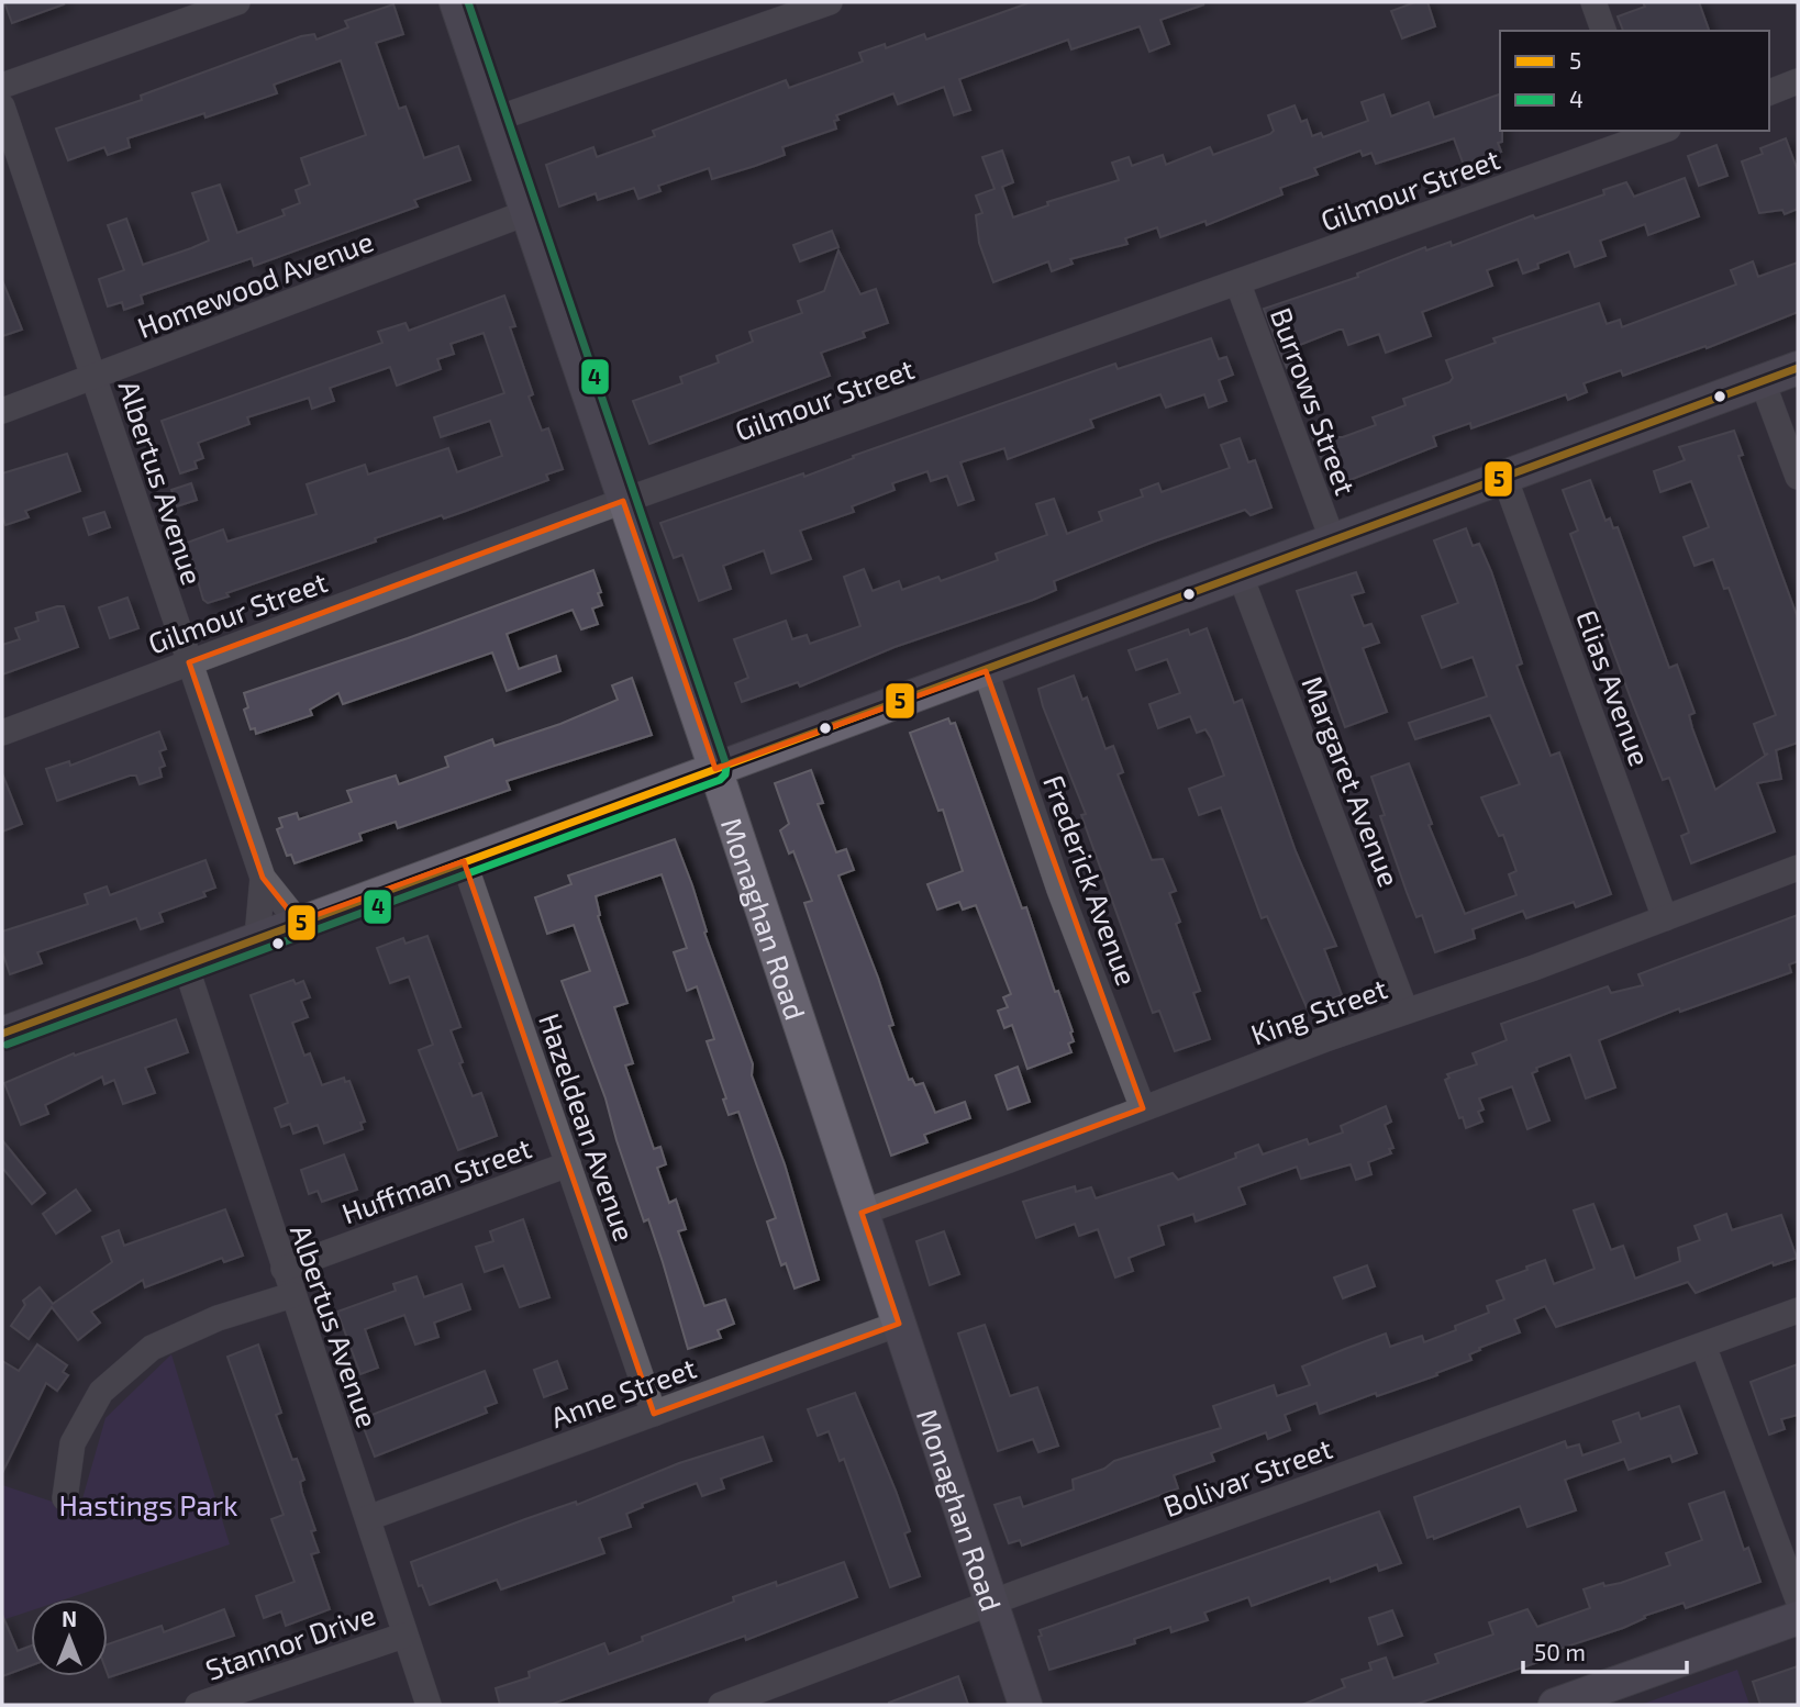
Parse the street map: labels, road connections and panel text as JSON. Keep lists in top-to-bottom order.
{
  "streets": {
    "main road": ["Monaghan Road"],
    "street": [
      "Gilmour Street",
      "Homewood Avenue",
      "Burrows Street",
      "Albertus Avenue",
      "Elias Avenue",
      "Margaret Avenue",
      "Frederick Avenue",
      "King Street",
      "Hazeldean Avenue",
      "Huffman Street",
      "Anne Street",
      "Bolivar Street",
      "Stannor Drive"
    ]
  },
  "crossings": [
    ["Gilmour Street", "Burrows Street"],
    ["Gilmour Street", "Albertus Avenue"],
    ["Gilmour Street", "Monaghan Road"],
    ["Homewood Avenue", "Albertus Avenue"],
    ["Homewood Avenue", "Monaghan Road"],
    ["Albertus Avenue", "Huffman Street"],
    ["Albertus Avenue", "Anne Street"],
    ["Albertus Avenue", "Stannor Drive"],
    ["Elias Avenue", "King Street"],
    ["Margaret Avenue", "King Street"],
    ["Frederick Avenue", "King Street"],
    ["Monaghan Road", "King Street"],
    ["Monaghan Road", "Anne Street"],
    ["Monaghan Road", "Bolivar Street"],
    ["Hazeldean Avenue", "Huffman Street"],
    ["Hazeldean Avenue", "Anne Street"]
  ],
  "parks": ["Hastings Park"],
  "lines": ["transit line 4", "transit line 5"],
  "legend": ["5", "4"],
  "scale_bar": "50 m",
  "north": "top"
}
